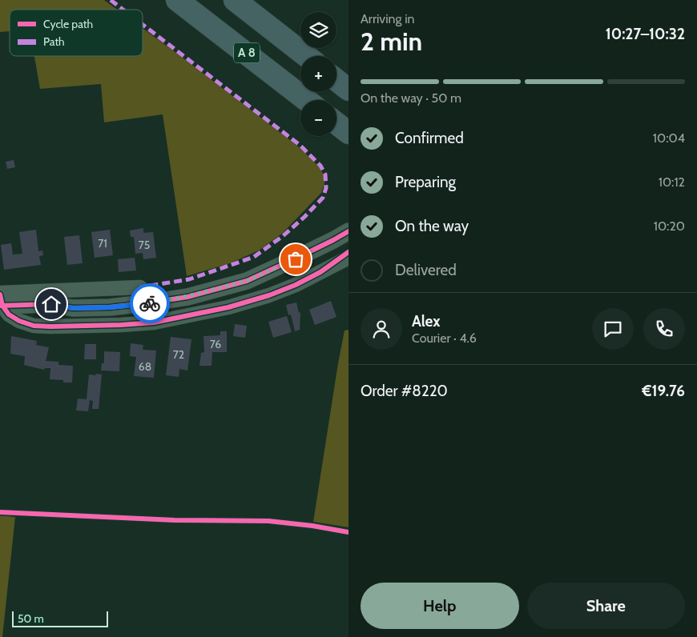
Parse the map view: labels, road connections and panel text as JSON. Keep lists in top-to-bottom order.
{
  "streets": {
    "highway": ["A 8"]
  },
  "house_numbers": [
    "71",
    "75",
    "76",
    "72",
    "68"
  ],
  "legend": ["Cycle path", "Path"],
  "scale_bar": "50 m",
  "page": {
    "heading": ["2 min", "Arriving in", "10:27–10:32"],
    "panel": [
      "Alex",
      "Courier · 4.6",
      "Order #8220",
      "€19.76"
    ],
    "map_buttons": ["+", "−"],
    "bar": "On the way · 50 m",
    "list": [
      ["Confirmed", "10:04"],
      ["Preparing", "10:12"],
      ["On the way", "10:20"],
      "Delivered"
    ],
    "buttons": ["Help", "Share"],
    "scale": "50 m"
  }
}
